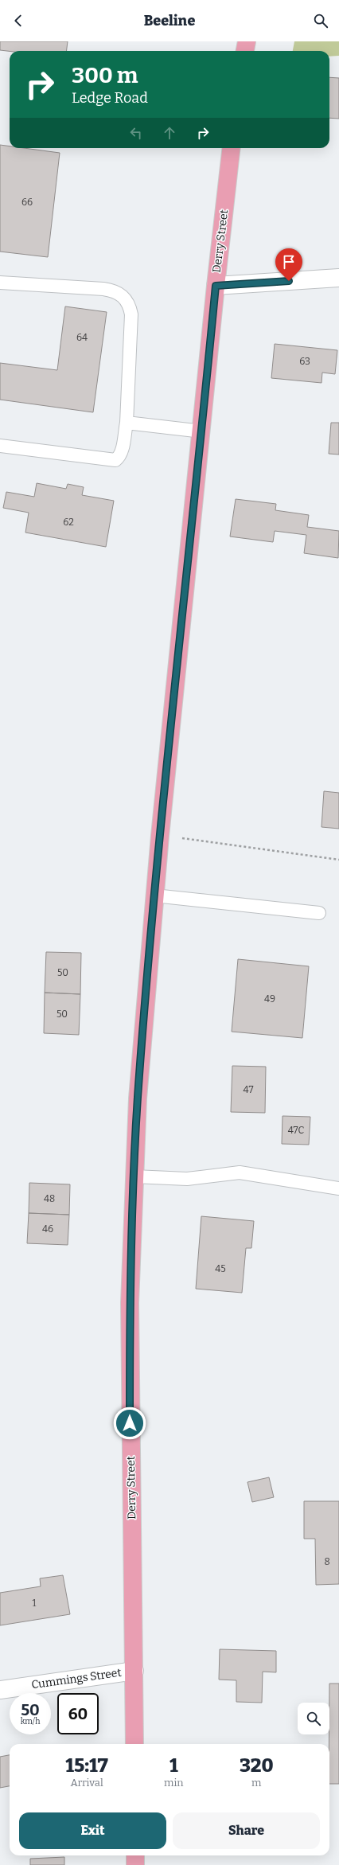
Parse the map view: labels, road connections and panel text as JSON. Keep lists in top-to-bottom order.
{
  "streets": {
    "main road": ["Derry Street"],
    "street": ["Cummings Street"]
  },
  "crossings": [
    ["Derry Street", "Cummings Street"]
  ],
  "house_numbers": [
    "66",
    "64",
    "63",
    "62",
    "50",
    "49",
    "50",
    "47",
    "47C",
    "48",
    "46",
    "45",
    "8",
    "1"
  ],
  "page": {
    "header": "Beeline",
    "turn": ["300 m", "Ledge Road"],
    "speed": "50 km/h",
    "limit": "60",
    "eta": [
      "15:17",
      "Arrival",
      "1",
      "min",
      "320",
      "m"
    ],
    "buttons": ["Exit", "Share"]
  }
}
